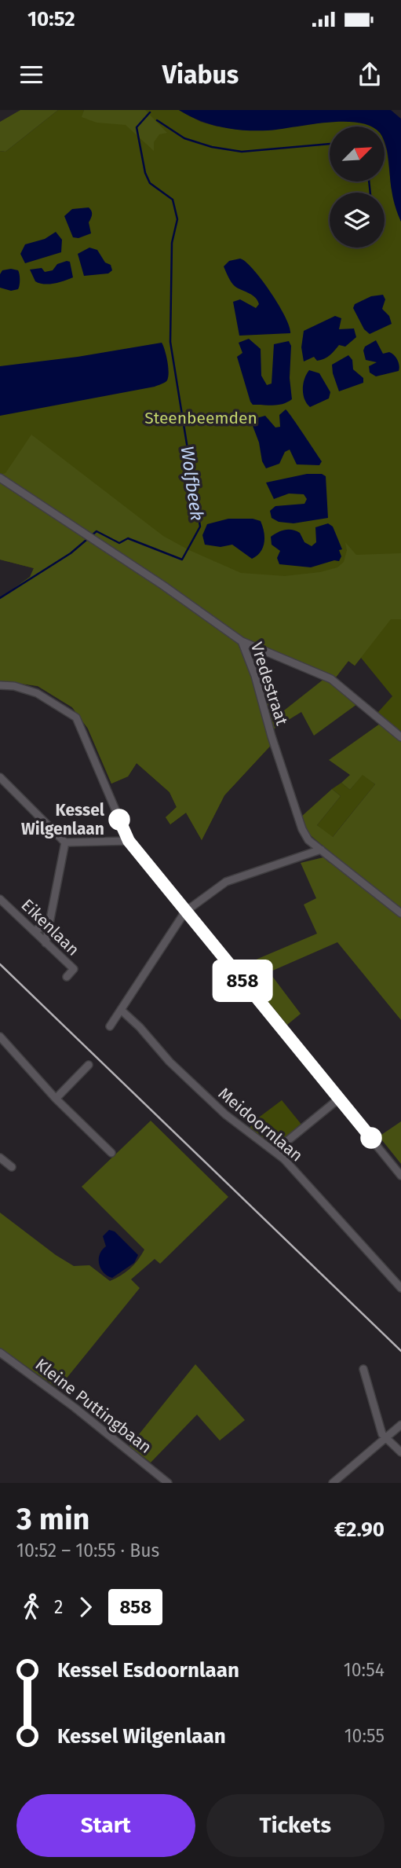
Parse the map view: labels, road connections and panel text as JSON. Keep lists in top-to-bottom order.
{
  "streets": {
    "street": [
      "Vredestraat",
      "Eikenlaan",
      "Meidoornlaan",
      "Kleine Puttingbaan"
    ]
  },
  "water": ["Wolfbeek"],
  "parks": ["Steenbeemden"],
  "places": ["Kessel Wilgenlaan"],
  "lines": ["bus line 858"],
  "north": "top right",
  "page": {
    "status": "10:52",
    "header": "Viabus",
    "on_map": "858",
    "heading": ["3 min", "10:52 – 10:55 · Bus", "€2.90"],
    "legs": ["2", "858"],
    "list": [
      {
        "name": "Kessel Esdoornlaan",
        "value": "10:54"
      },
      {
        "name": "Kessel Wilgenlaan",
        "value": "10:55"
      }
    ],
    "buttons": ["Start", "Tickets"]
  }
}
